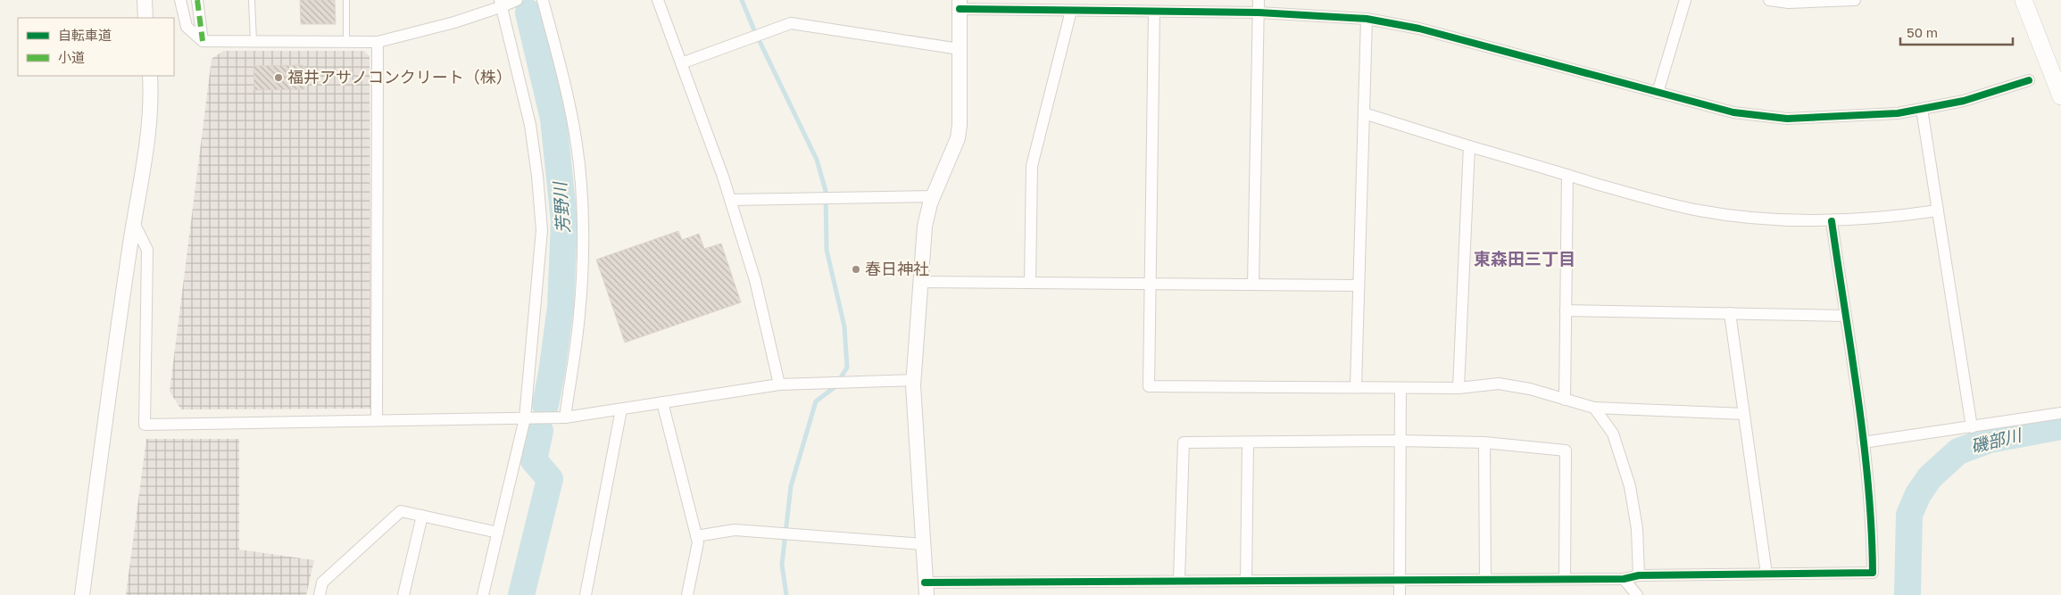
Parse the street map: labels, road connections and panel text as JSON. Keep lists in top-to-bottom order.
{
  "districts": ["東森田三丁目"],
  "water": ["芳野川", "磯部川"],
  "places": ["福井アサノコンクリート（株）", "春日神社"],
  "legend": ["自転車道", "小道"],
  "scale_bar": "50 m"
}
